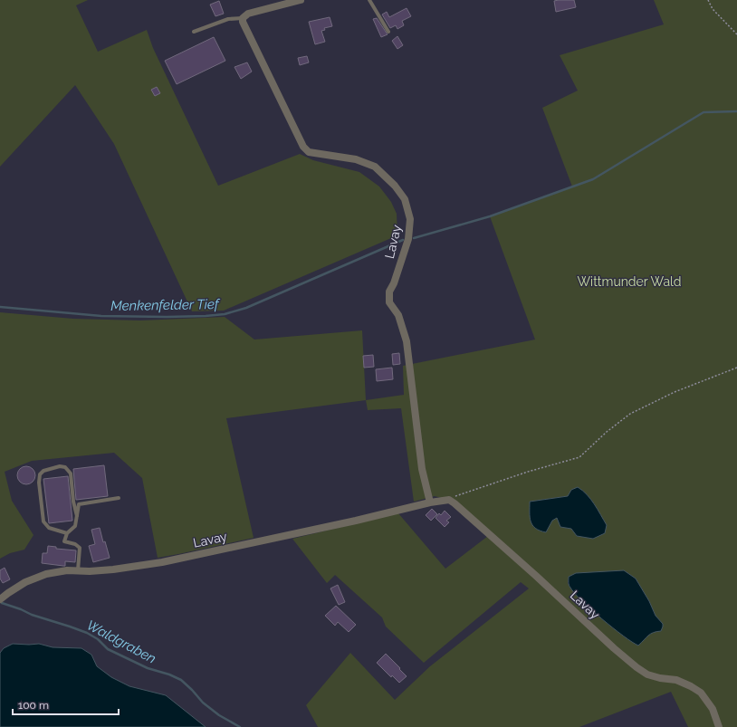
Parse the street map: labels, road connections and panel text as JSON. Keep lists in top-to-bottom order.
{
  "streets": {
    "street": ["Lavay"]
  },
  "water": ["Menkenfelder Tief", "Waldgraben"],
  "parks": ["Wittmunder Wald"],
  "scale_bar": "100 m"
}
